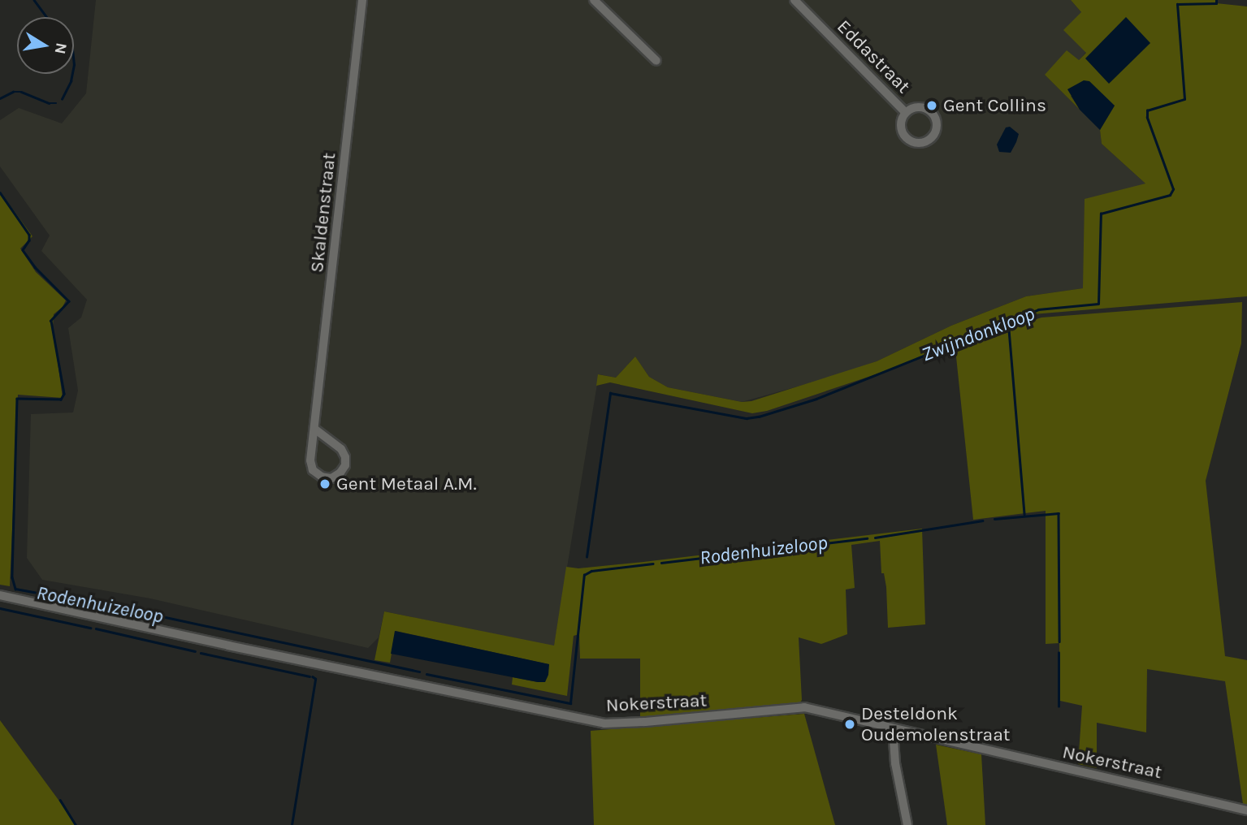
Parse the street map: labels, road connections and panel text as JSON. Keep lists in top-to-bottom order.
{
  "streets": {
    "street": ["Eddastraat", "Skaldenstraat", "Nokerstraat"]
  },
  "water": ["Zwijndonkloop", "Rodenhuizeloop"],
  "places": ["Gent Collins", "Gent Metaal A.M.", "Desteldonk Oudemolenstraat"],
  "north": "right"
}
